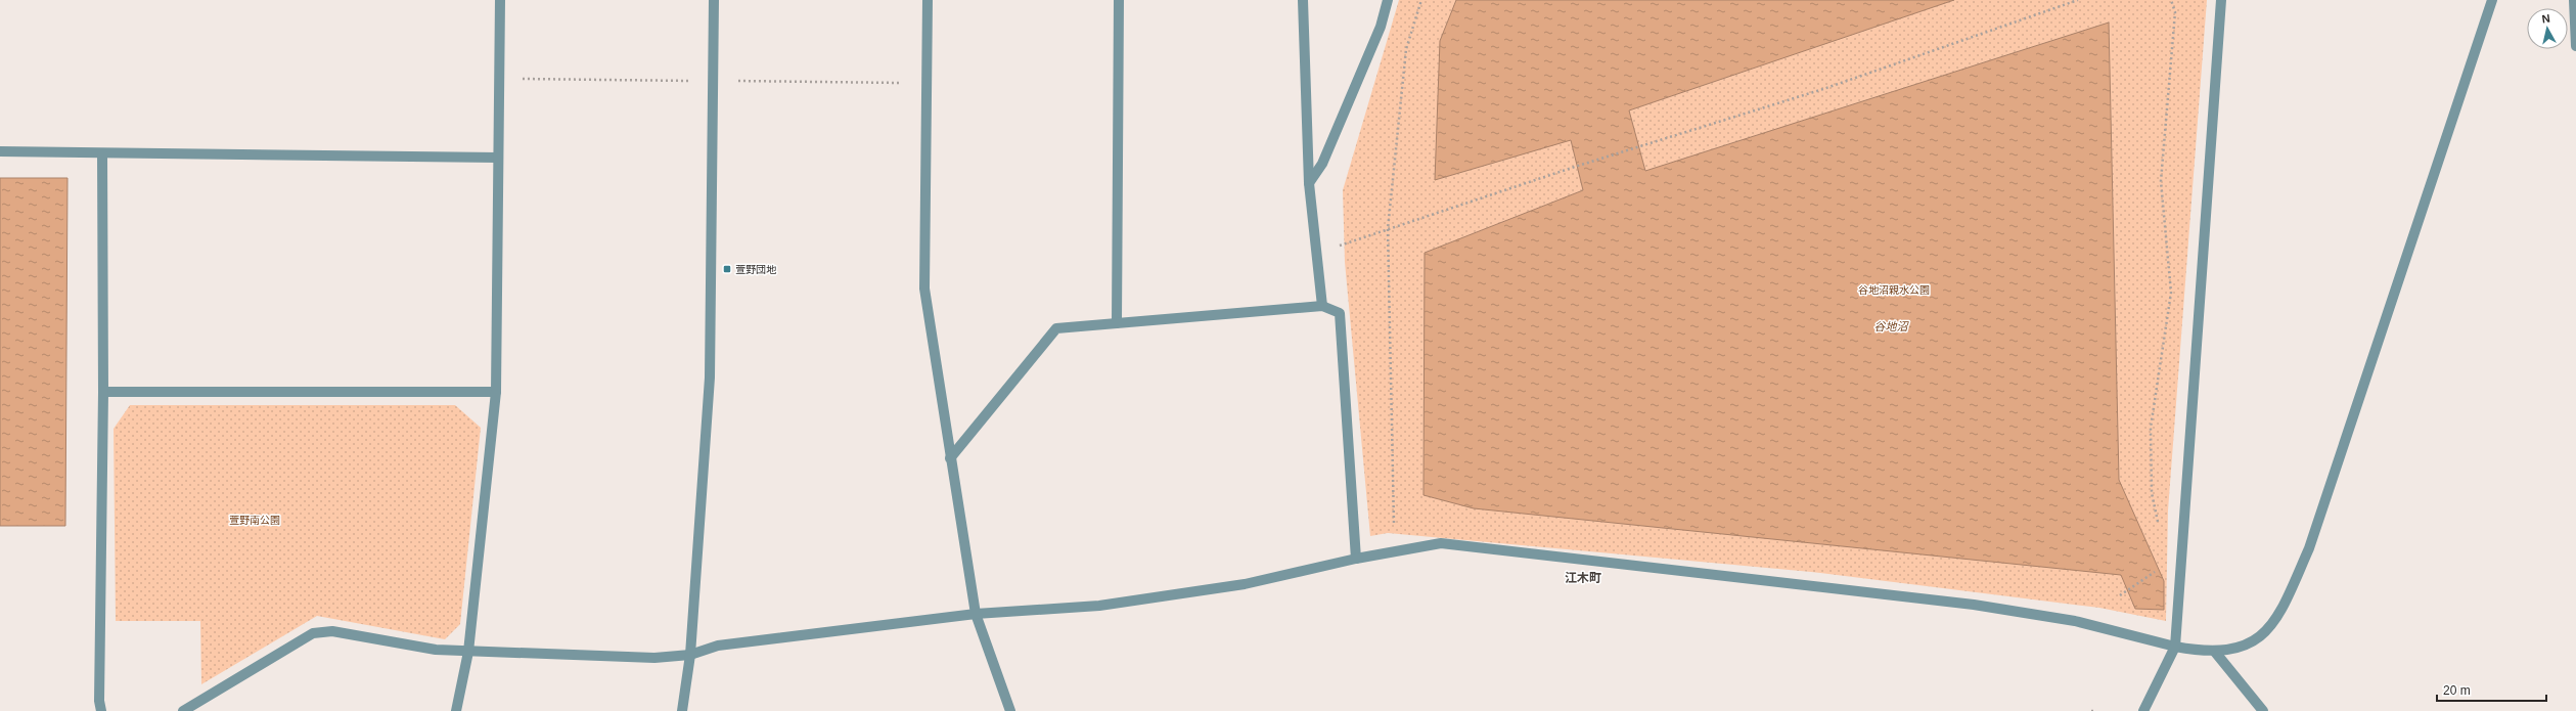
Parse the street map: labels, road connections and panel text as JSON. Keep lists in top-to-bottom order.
{
  "districts": ["江木町"],
  "water": ["谷地沼"],
  "parks": ["谷地沼親水公園", "萱野南公園"],
  "places": {
    "transit": ["萱野団地"]
  },
  "scale_bar": "20 m",
  "north": "top"
}
